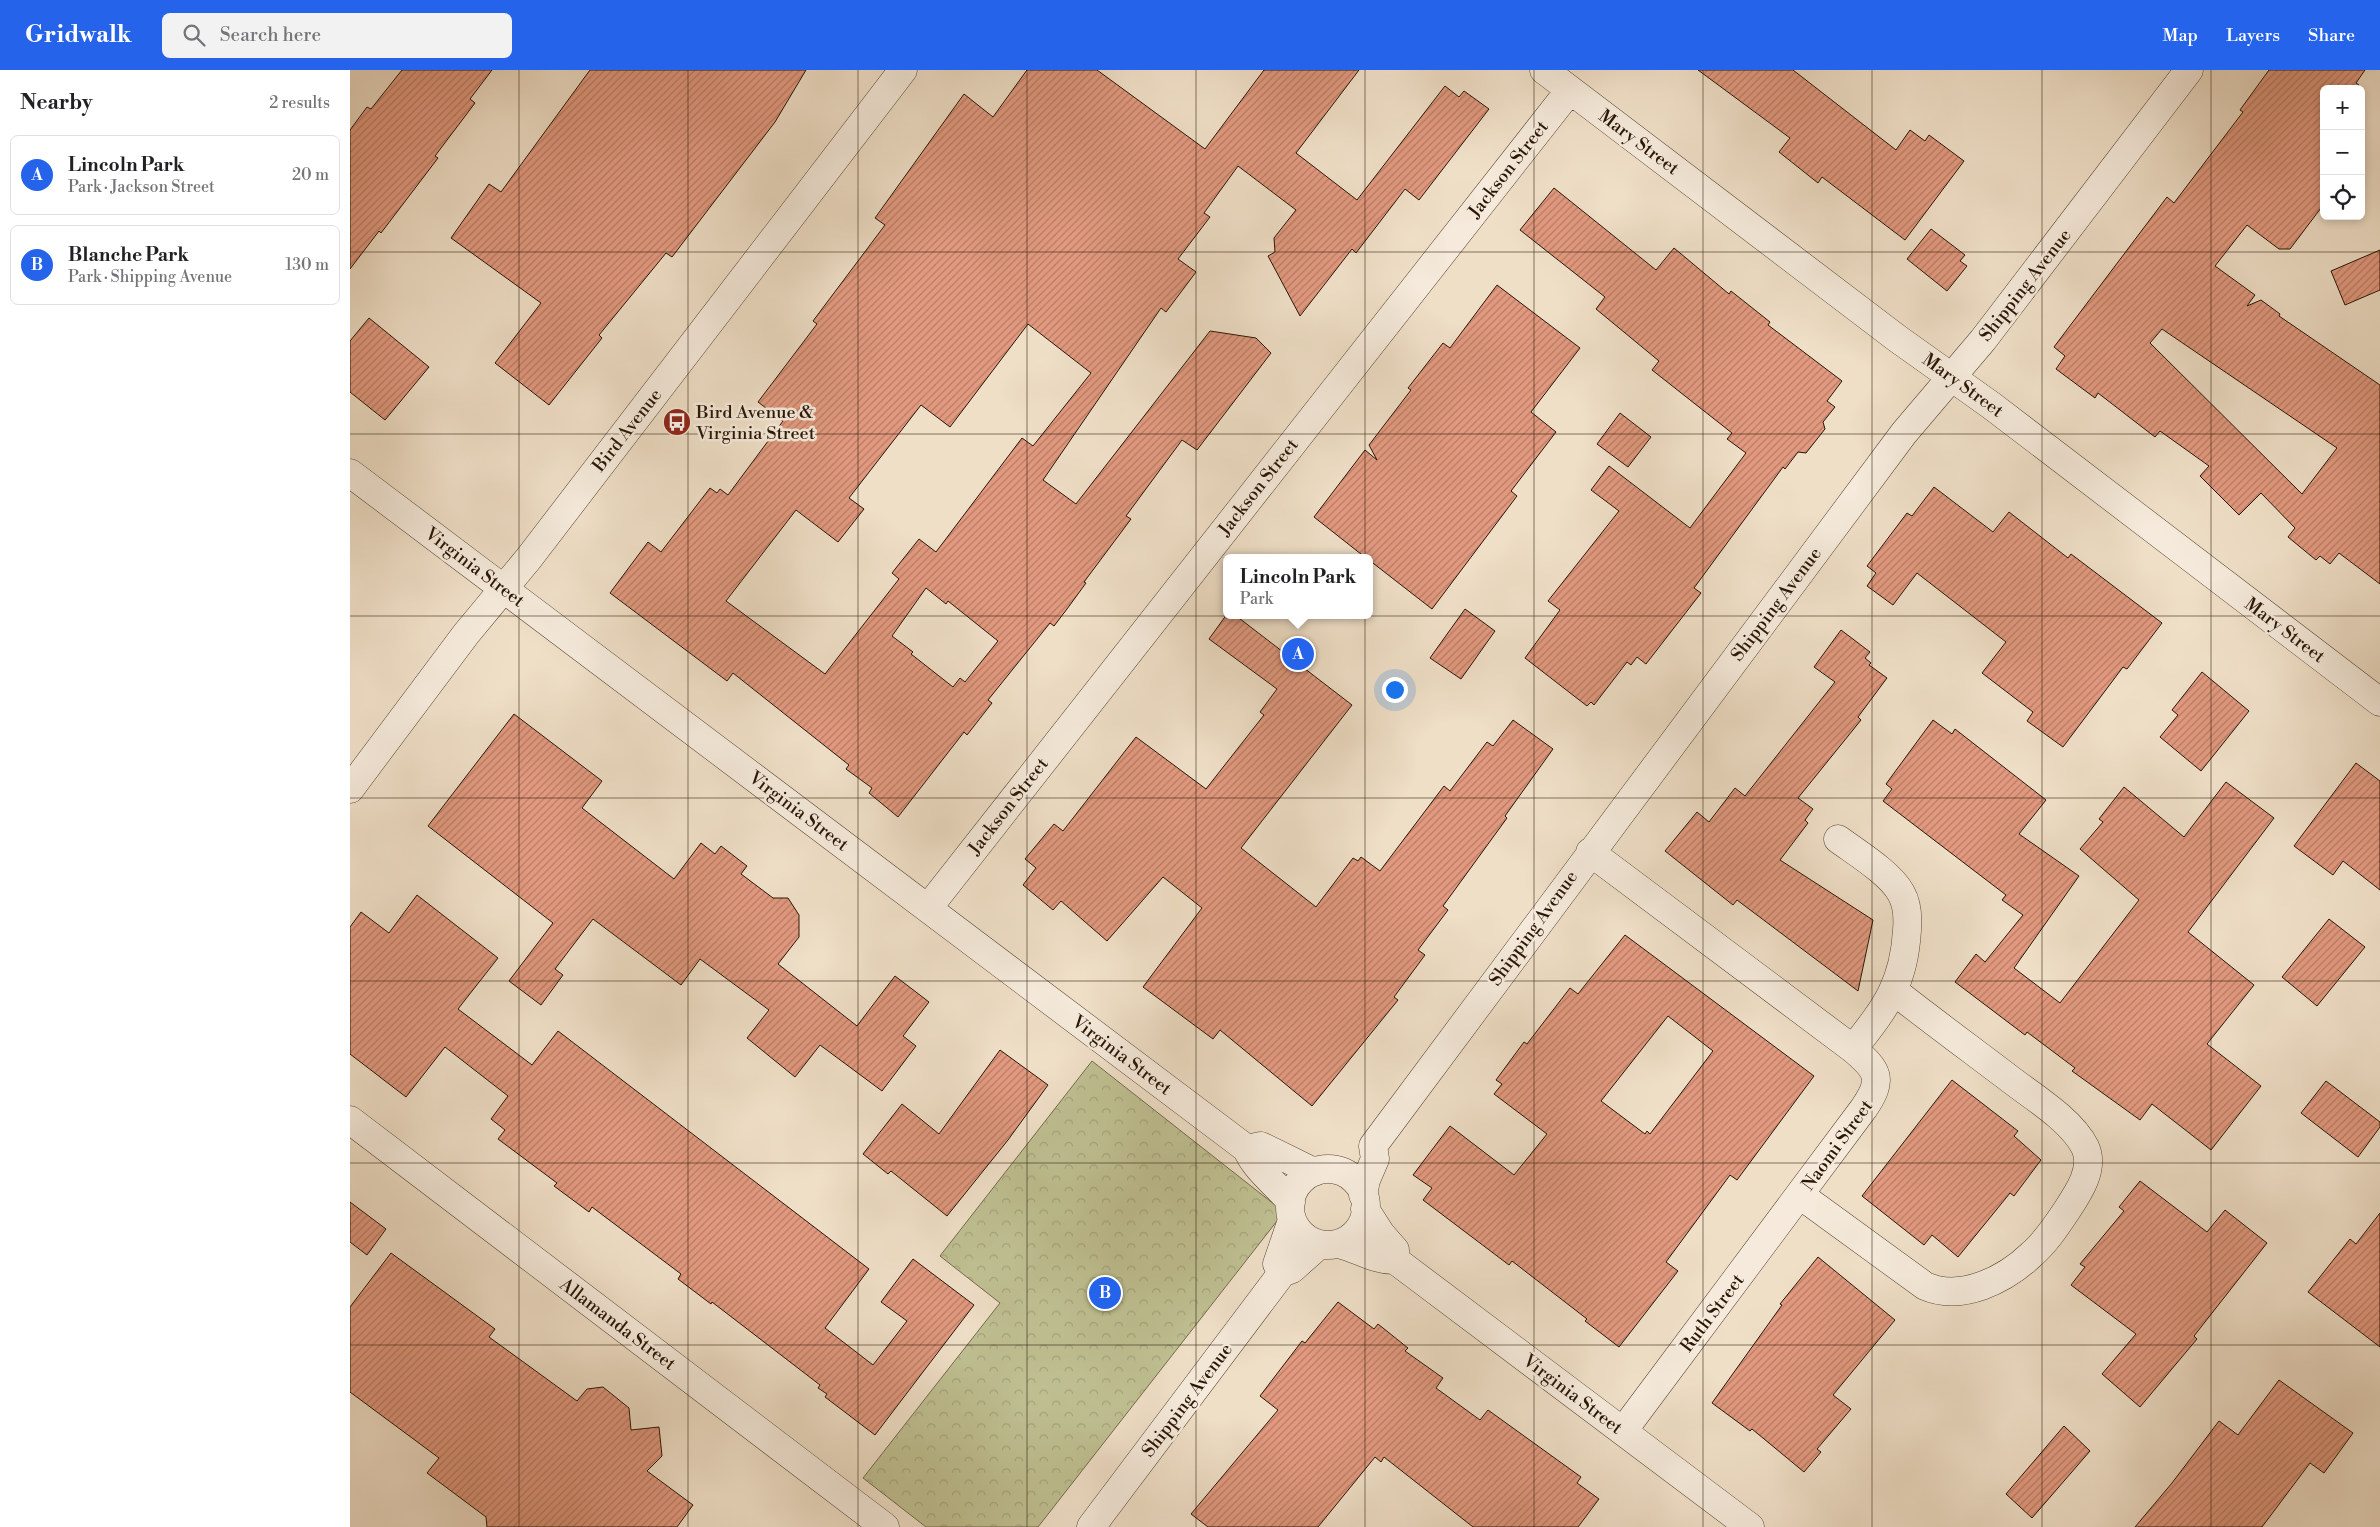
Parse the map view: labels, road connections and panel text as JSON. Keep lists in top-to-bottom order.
{
  "streets": {
    "street": [
      "Mary Street",
      "Jackson Street",
      "Shipping Avenue",
      "Bird Avenue",
      "Virginia Street",
      "Naomi Street",
      "Ruth Street",
      "Allamanda Street"
    ]
  },
  "crossings": [
    ["Mary Street", "Jackson Street"],
    ["Mary Street", "Shipping Avenue"],
    ["Jackson Street", "Virginia Street"],
    ["Shipping Avenue", "Virginia Street"],
    ["Shipping Avenue", "Naomi Street"],
    ["Bird Avenue", "Virginia Street"],
    ["Virginia Street", "Ruth Street"],
    ["Naomi Street", "Ruth Street"]
  ],
  "places": {
    "bus stop": ["Bird Avenue & Virginia Street"]
  },
  "page": {
    "header": "Gridwalk",
    "search": "Search here",
    "nav": ["Map", "Layers", "Share"],
    "heading": ["Nearby", "2 results"],
    "map_buttons": ["+", "−"],
    "list": [
      {
        "mark": "A",
        "name": "Lincoln Park",
        "note": "Park · Jackson Street",
        "value": "20 m"
      },
      {
        "mark": "B",
        "name": "Blanche Park",
        "note": "Park · Shipping Avenue",
        "value": "130 m"
      }
    ],
    "popup": ["Lincoln Park", "Park"],
    "pins": ["A", "B"]
  }
}
